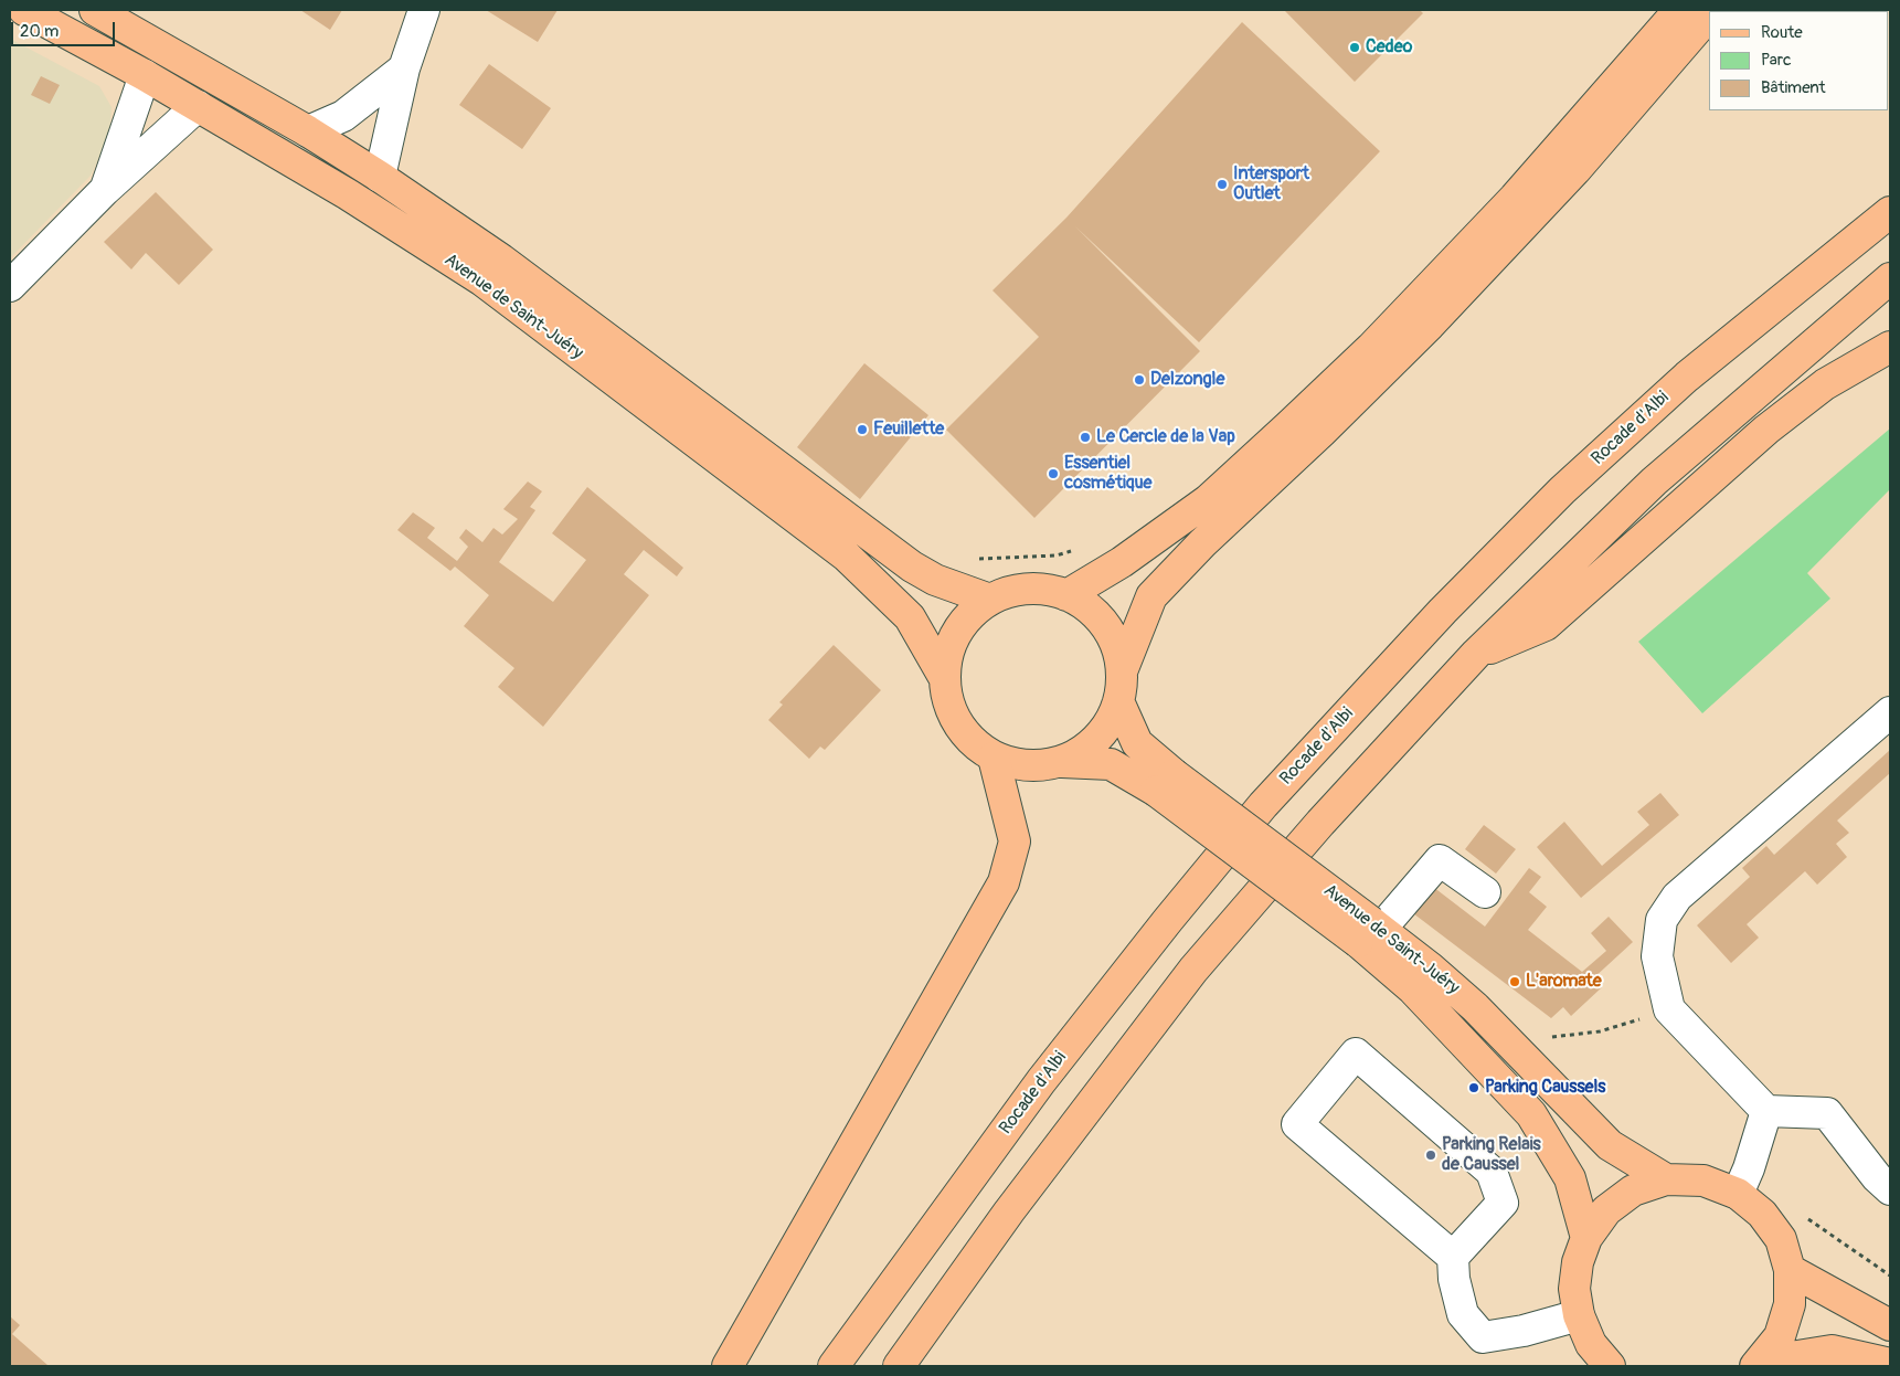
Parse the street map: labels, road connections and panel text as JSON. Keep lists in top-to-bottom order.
{
  "streets": {
    "main road": ["Avenue de Saint-Juéry", "Rocade d'Albi"]
  },
  "places": [
    "Cedeo",
    "Intersport Outlet",
    "Delzongle",
    "Feuillette",
    "Le Cercle de la Vap",
    "Essentiel cosmétique",
    "L'aromate",
    "Parking Caussels",
    "Parking Relais de Caussel"
  ],
  "legend": ["Route", "Parc", "Bâtiment"],
  "scale_bar": "20 m"
}
